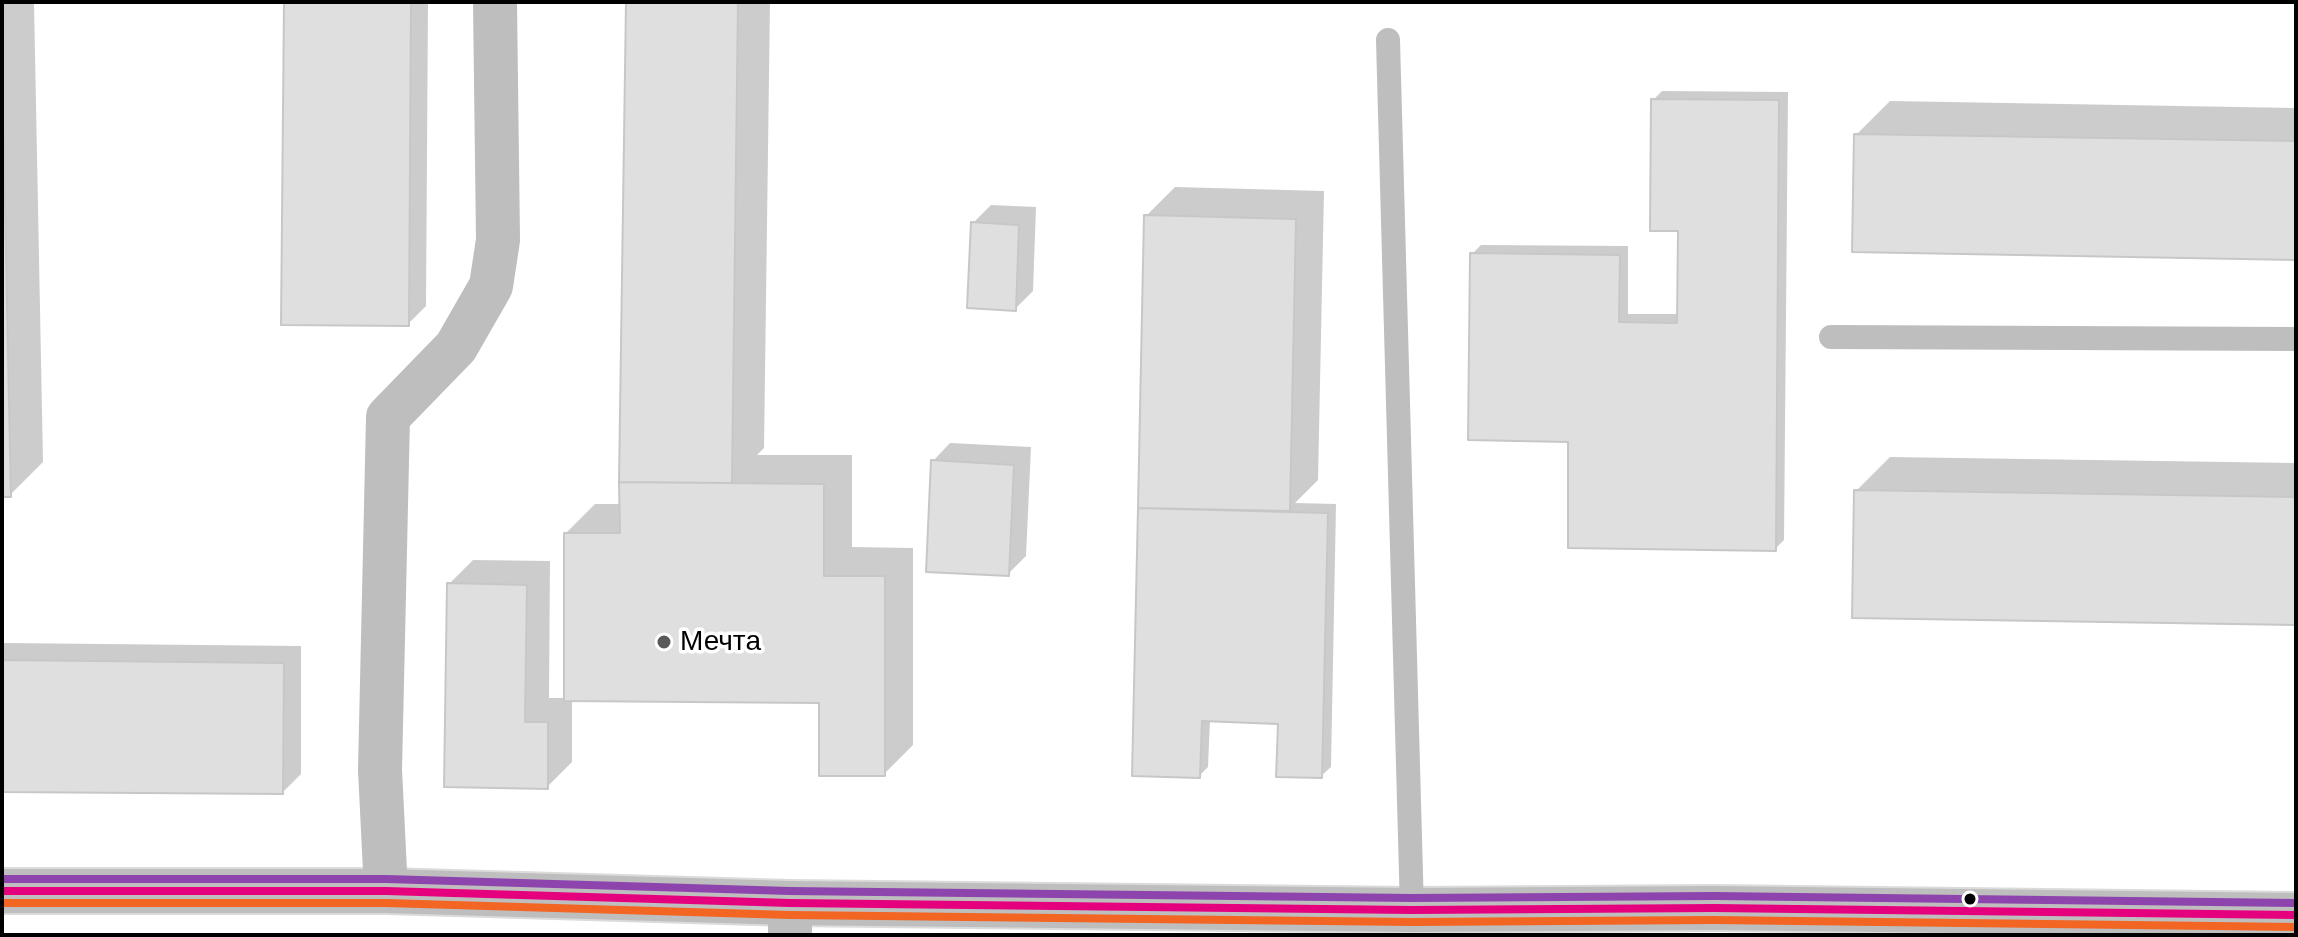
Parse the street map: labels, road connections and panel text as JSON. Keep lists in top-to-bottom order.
{
  "places": ["Мечта"]
}
